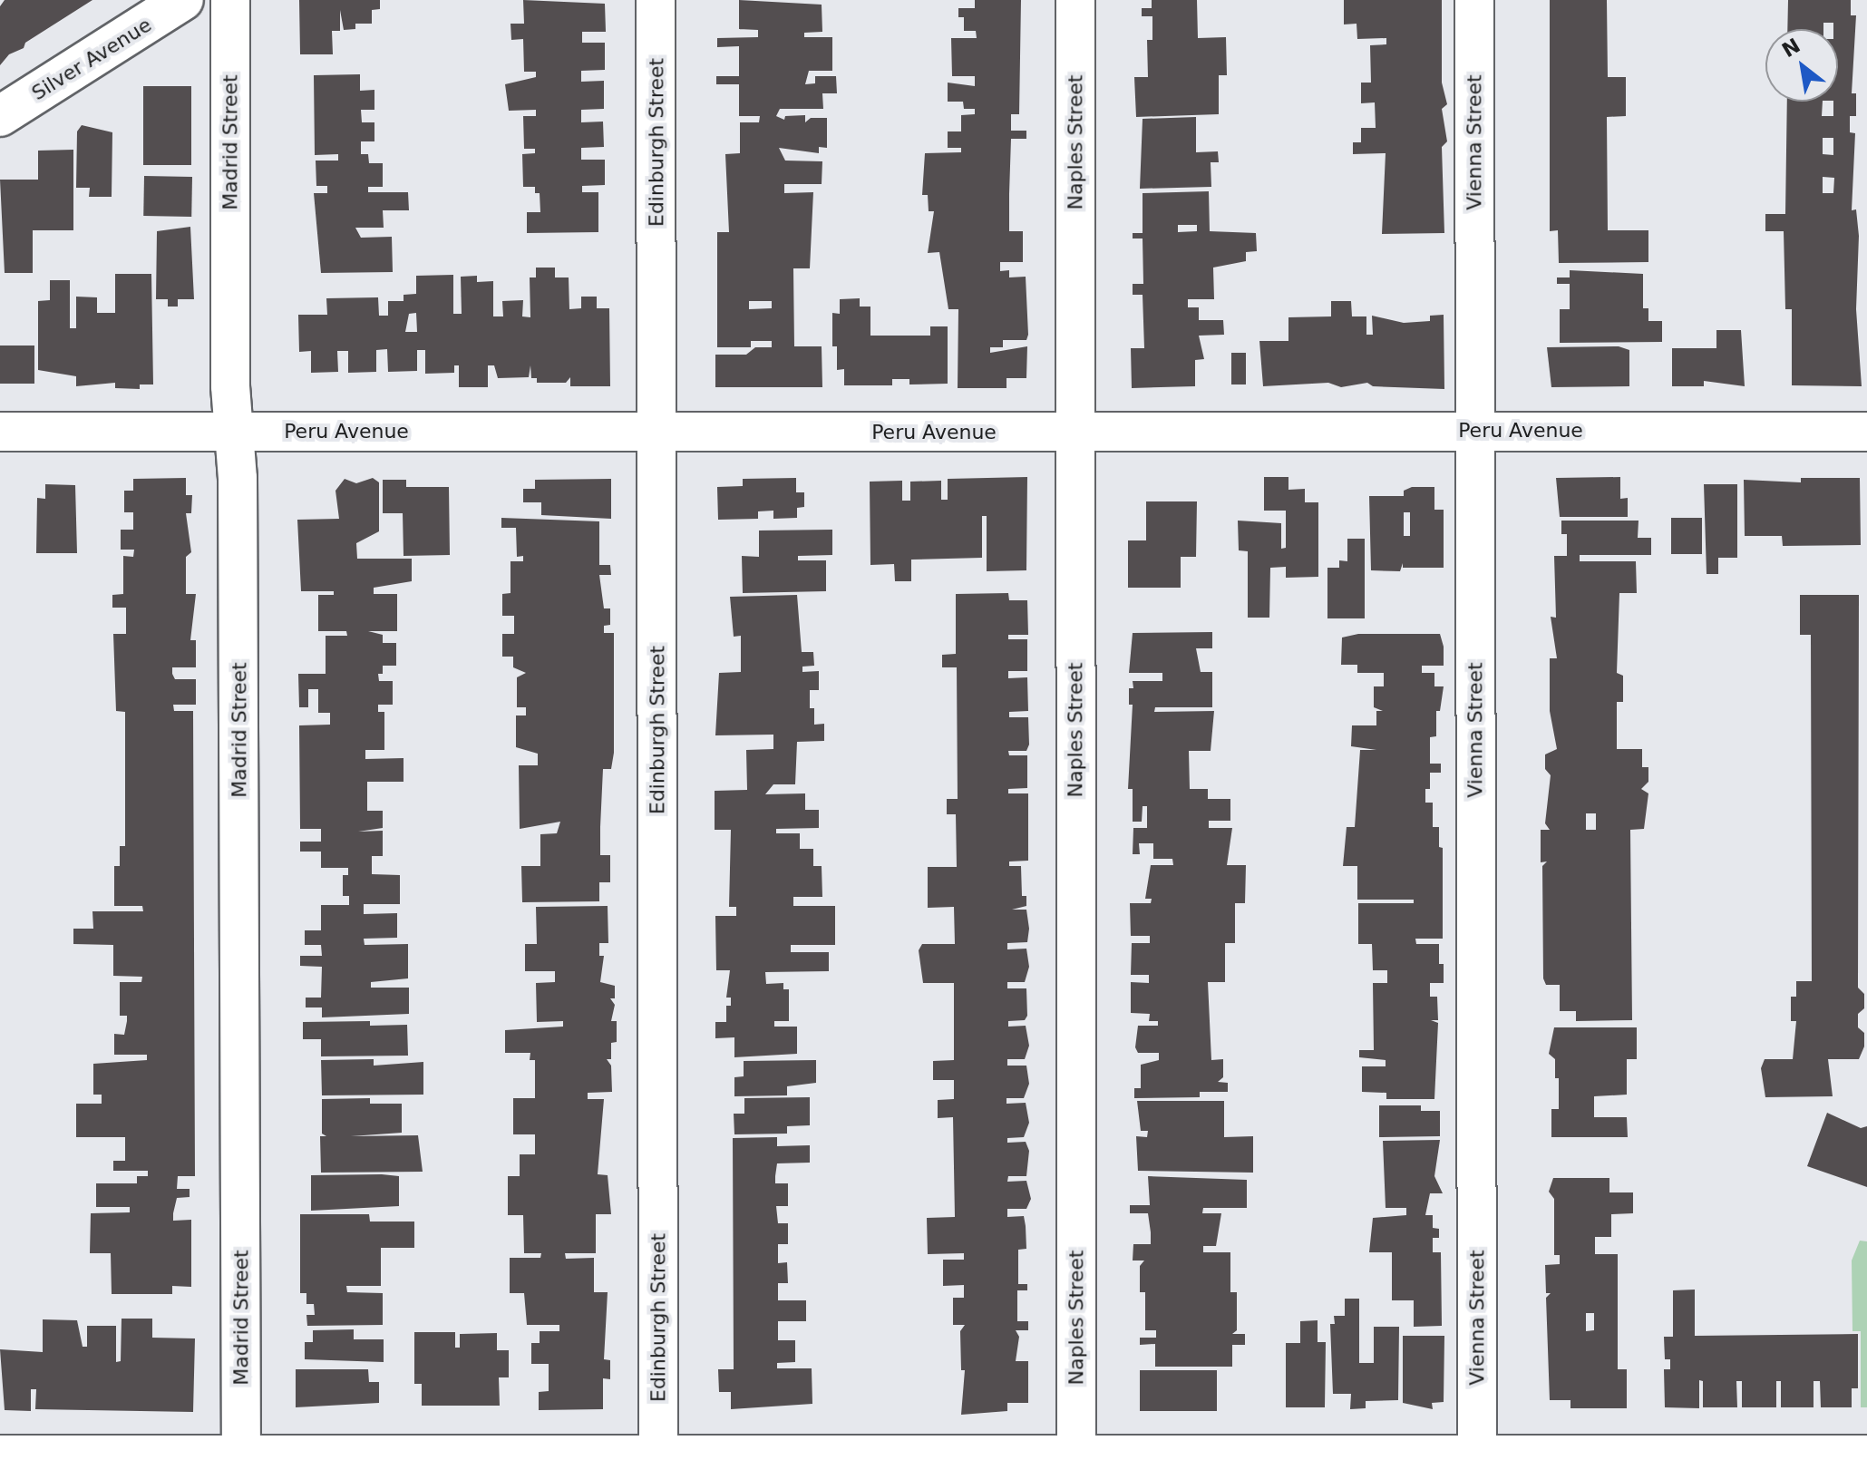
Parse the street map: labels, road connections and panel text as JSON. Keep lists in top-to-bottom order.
{
  "streets": {
    "main road": ["Silver Avenue"],
    "street": [
      "Madrid Street",
      "Edinburgh Street",
      "Naples Street",
      "Vienna Street",
      "Peru Avenue"
    ]
  },
  "crossings": [
    ["Madrid Street", "Peru Avenue"],
    ["Edinburgh Street", "Peru Avenue"],
    ["Naples Street", "Peru Avenue"],
    ["Vienna Street", "Peru Avenue"]
  ],
  "north": "top left"
}
